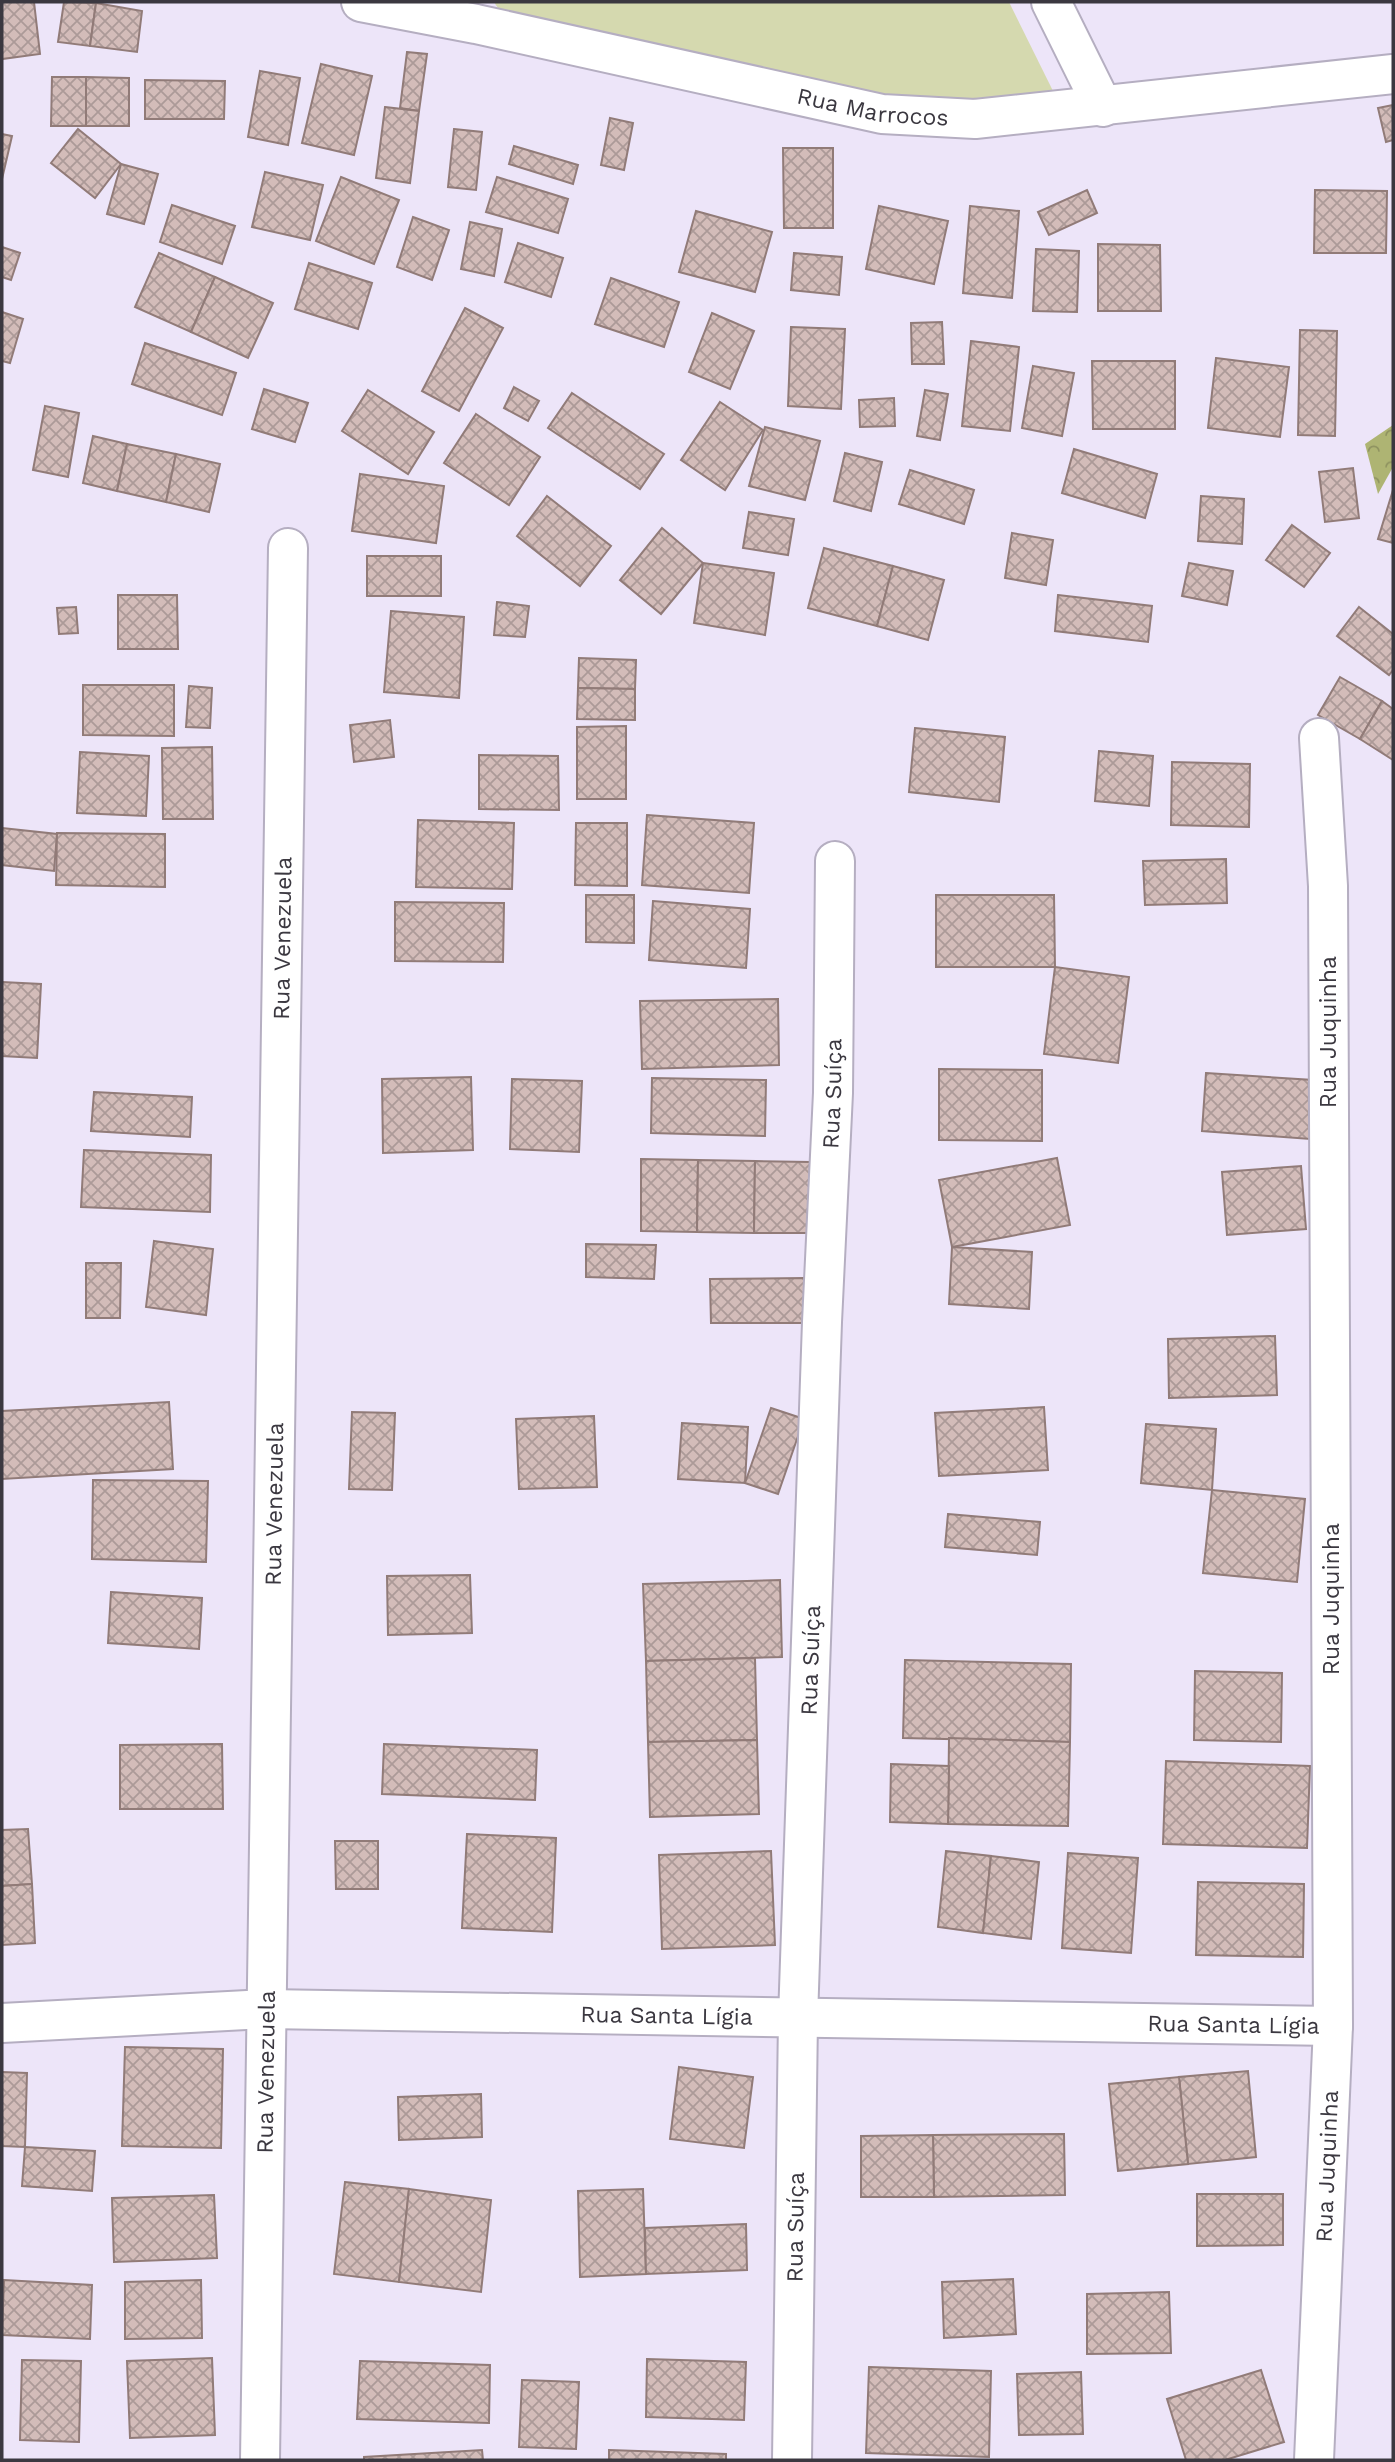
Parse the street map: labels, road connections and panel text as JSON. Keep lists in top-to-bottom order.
{
  "streets": {
    "street": [
      "Rua Marrocos",
      "Rua Venezuela",
      "Rua Juquinha",
      "Rua Suíça",
      "Rua Santa Lígia"
    ]
  },
  "crossings": [
    ["Rua Venezuela", "Rua Santa Lígia"],
    ["Rua Juquinha", "Rua Santa Lígia"],
    ["Rua Suíça", "Rua Santa Lígia"]
  ]
}
